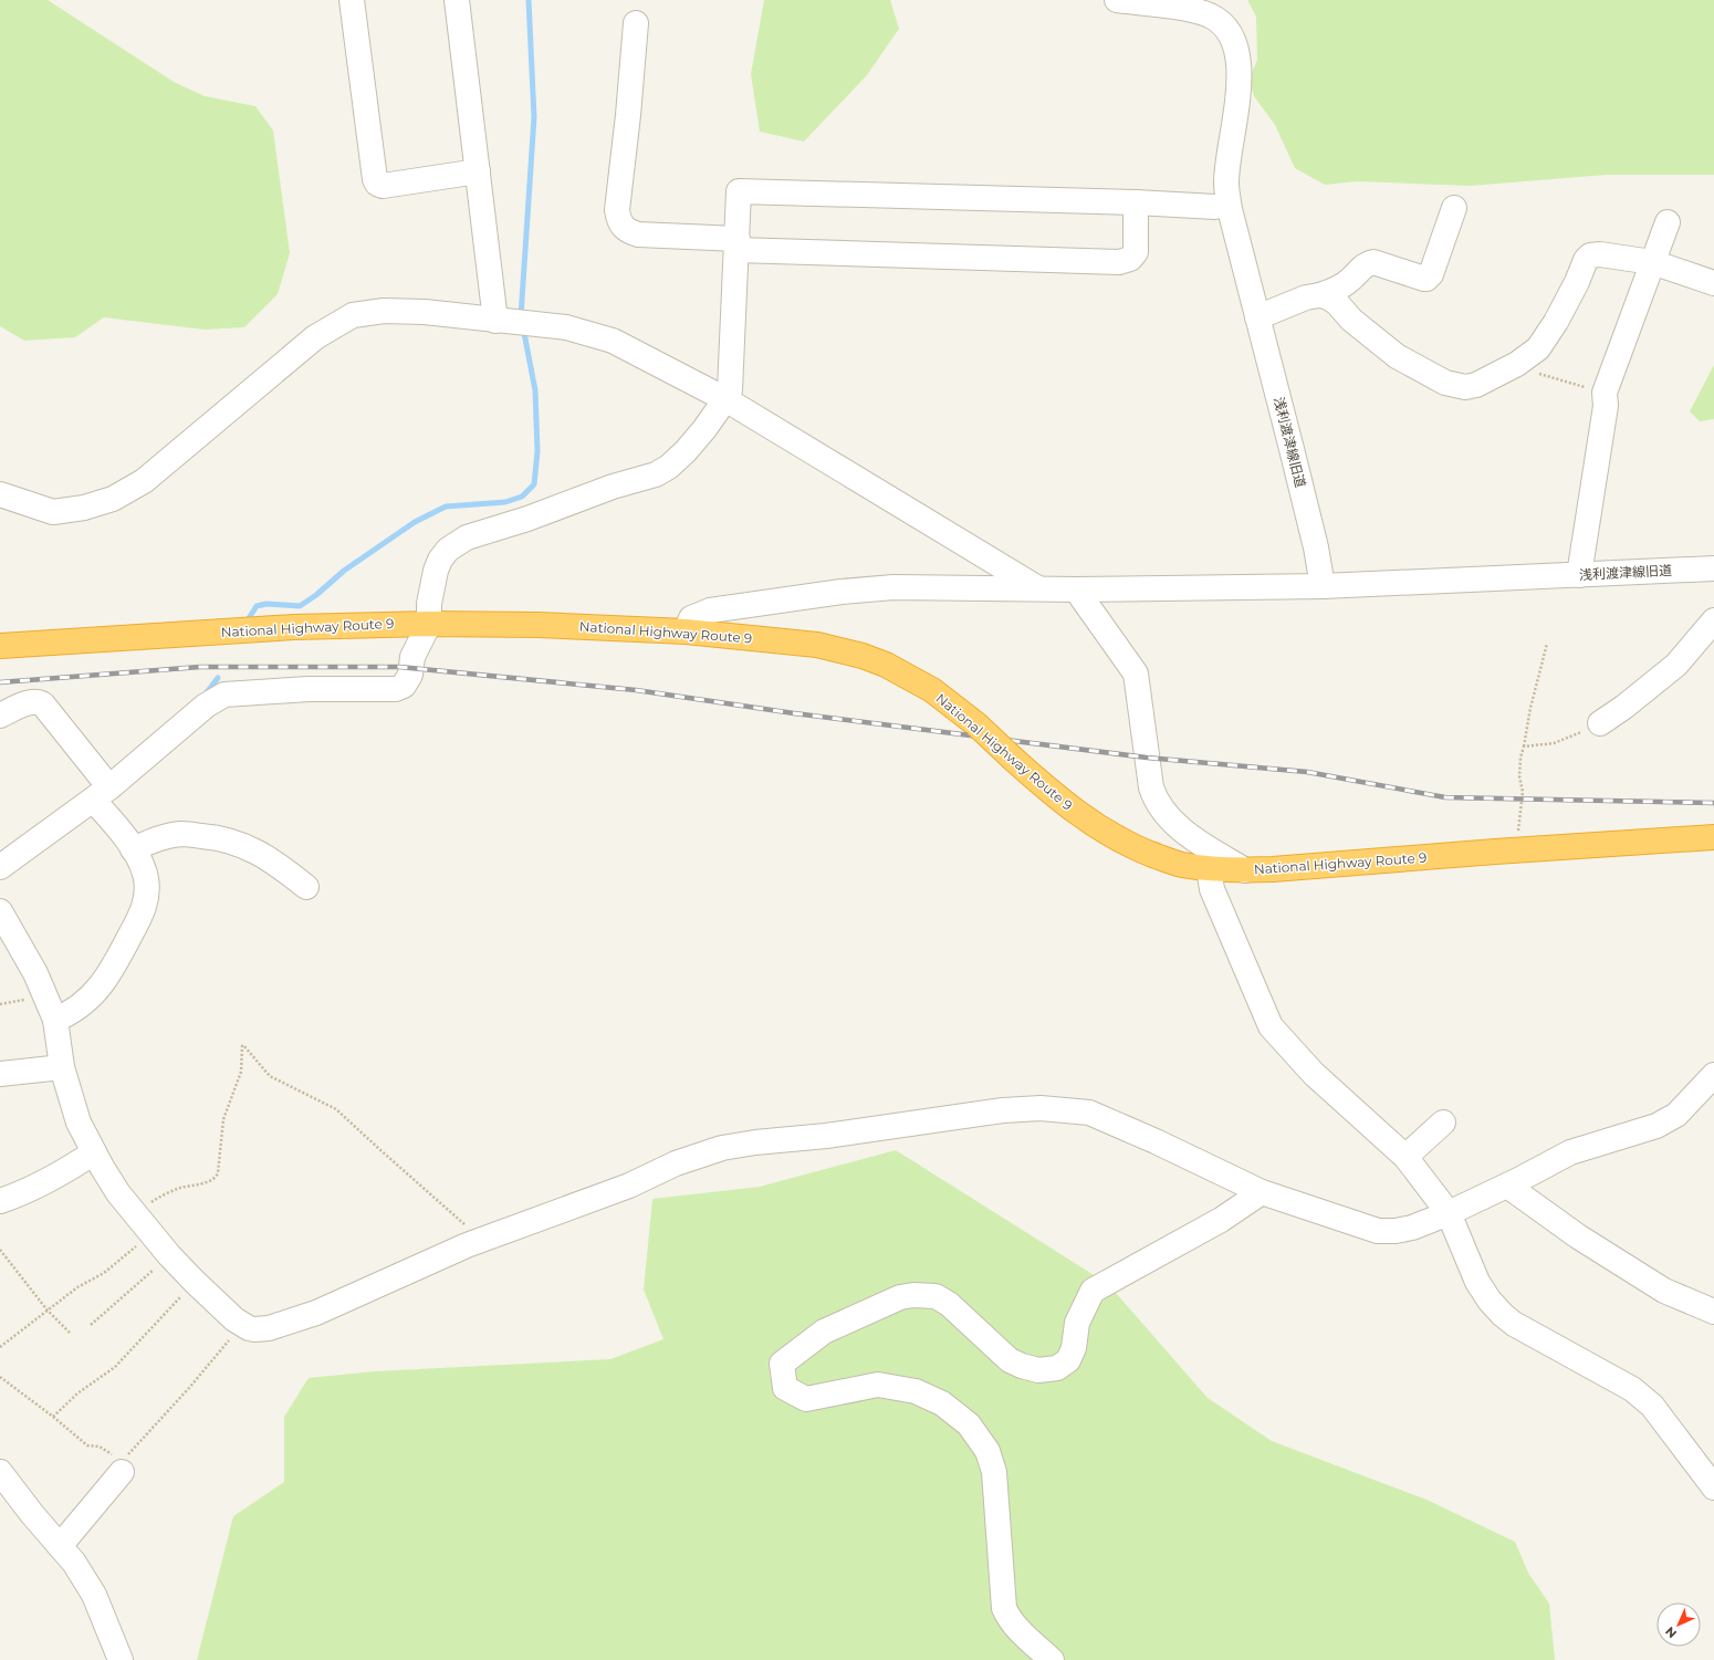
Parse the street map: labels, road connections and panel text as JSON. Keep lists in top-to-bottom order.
{
  "streets": {
    "highway": ["National Highway Route 9"],
    "street": ["浅利渡津線旧道"]
  },
  "north": "bottom left"
}
